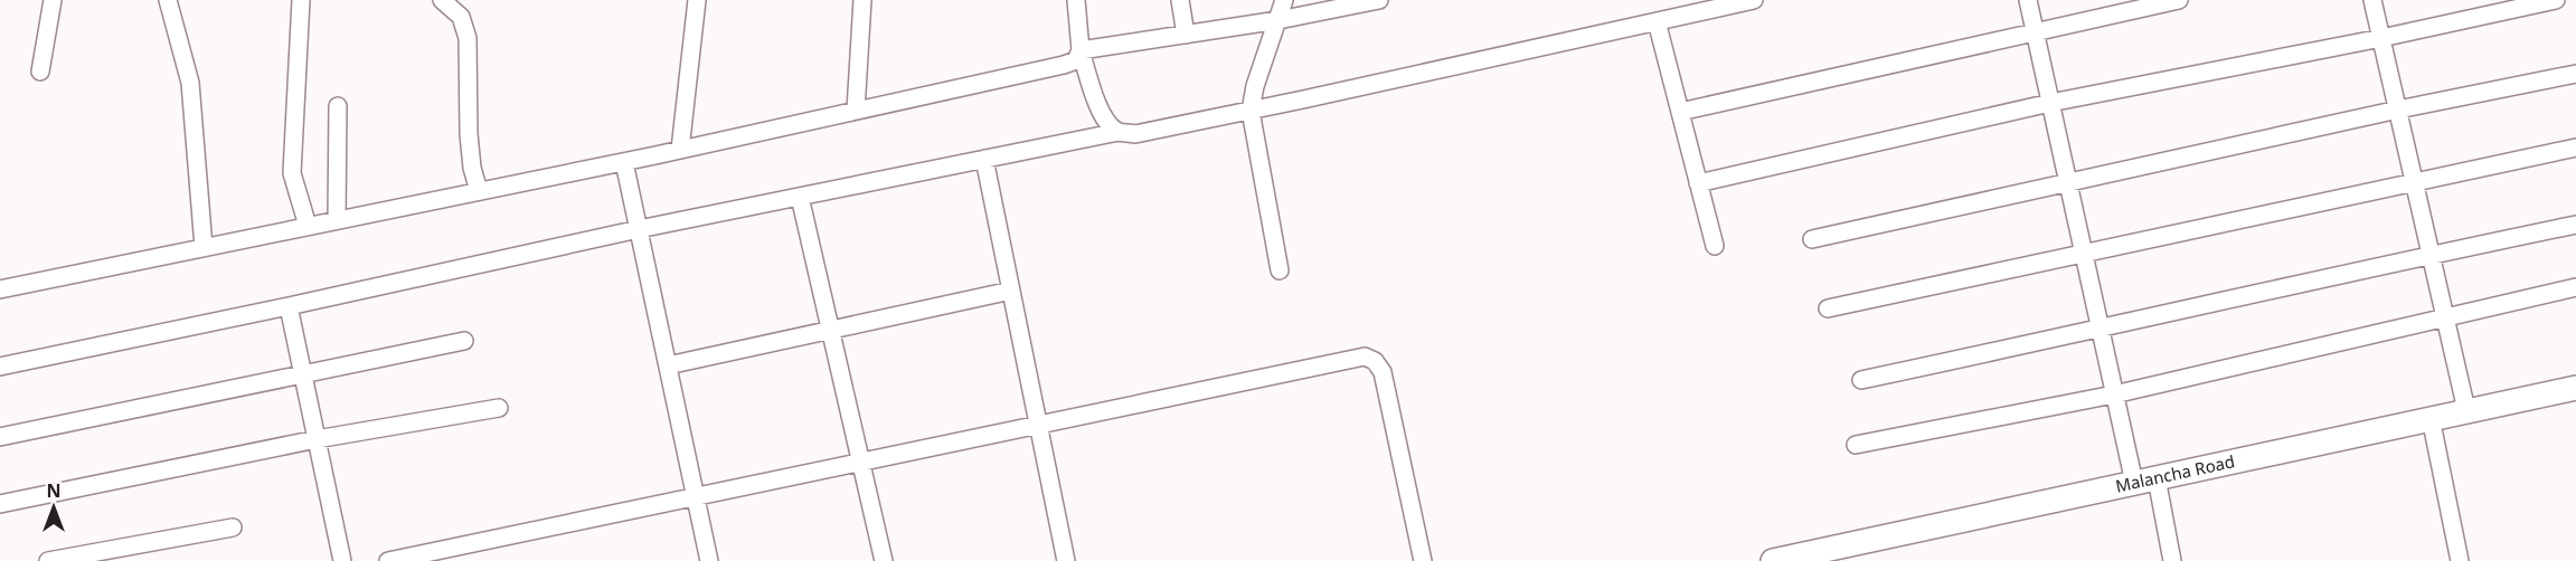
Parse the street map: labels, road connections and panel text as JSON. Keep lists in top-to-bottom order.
{
  "streets": {
    "main road": ["Malancha Road"]
  },
  "north": "top"
}
